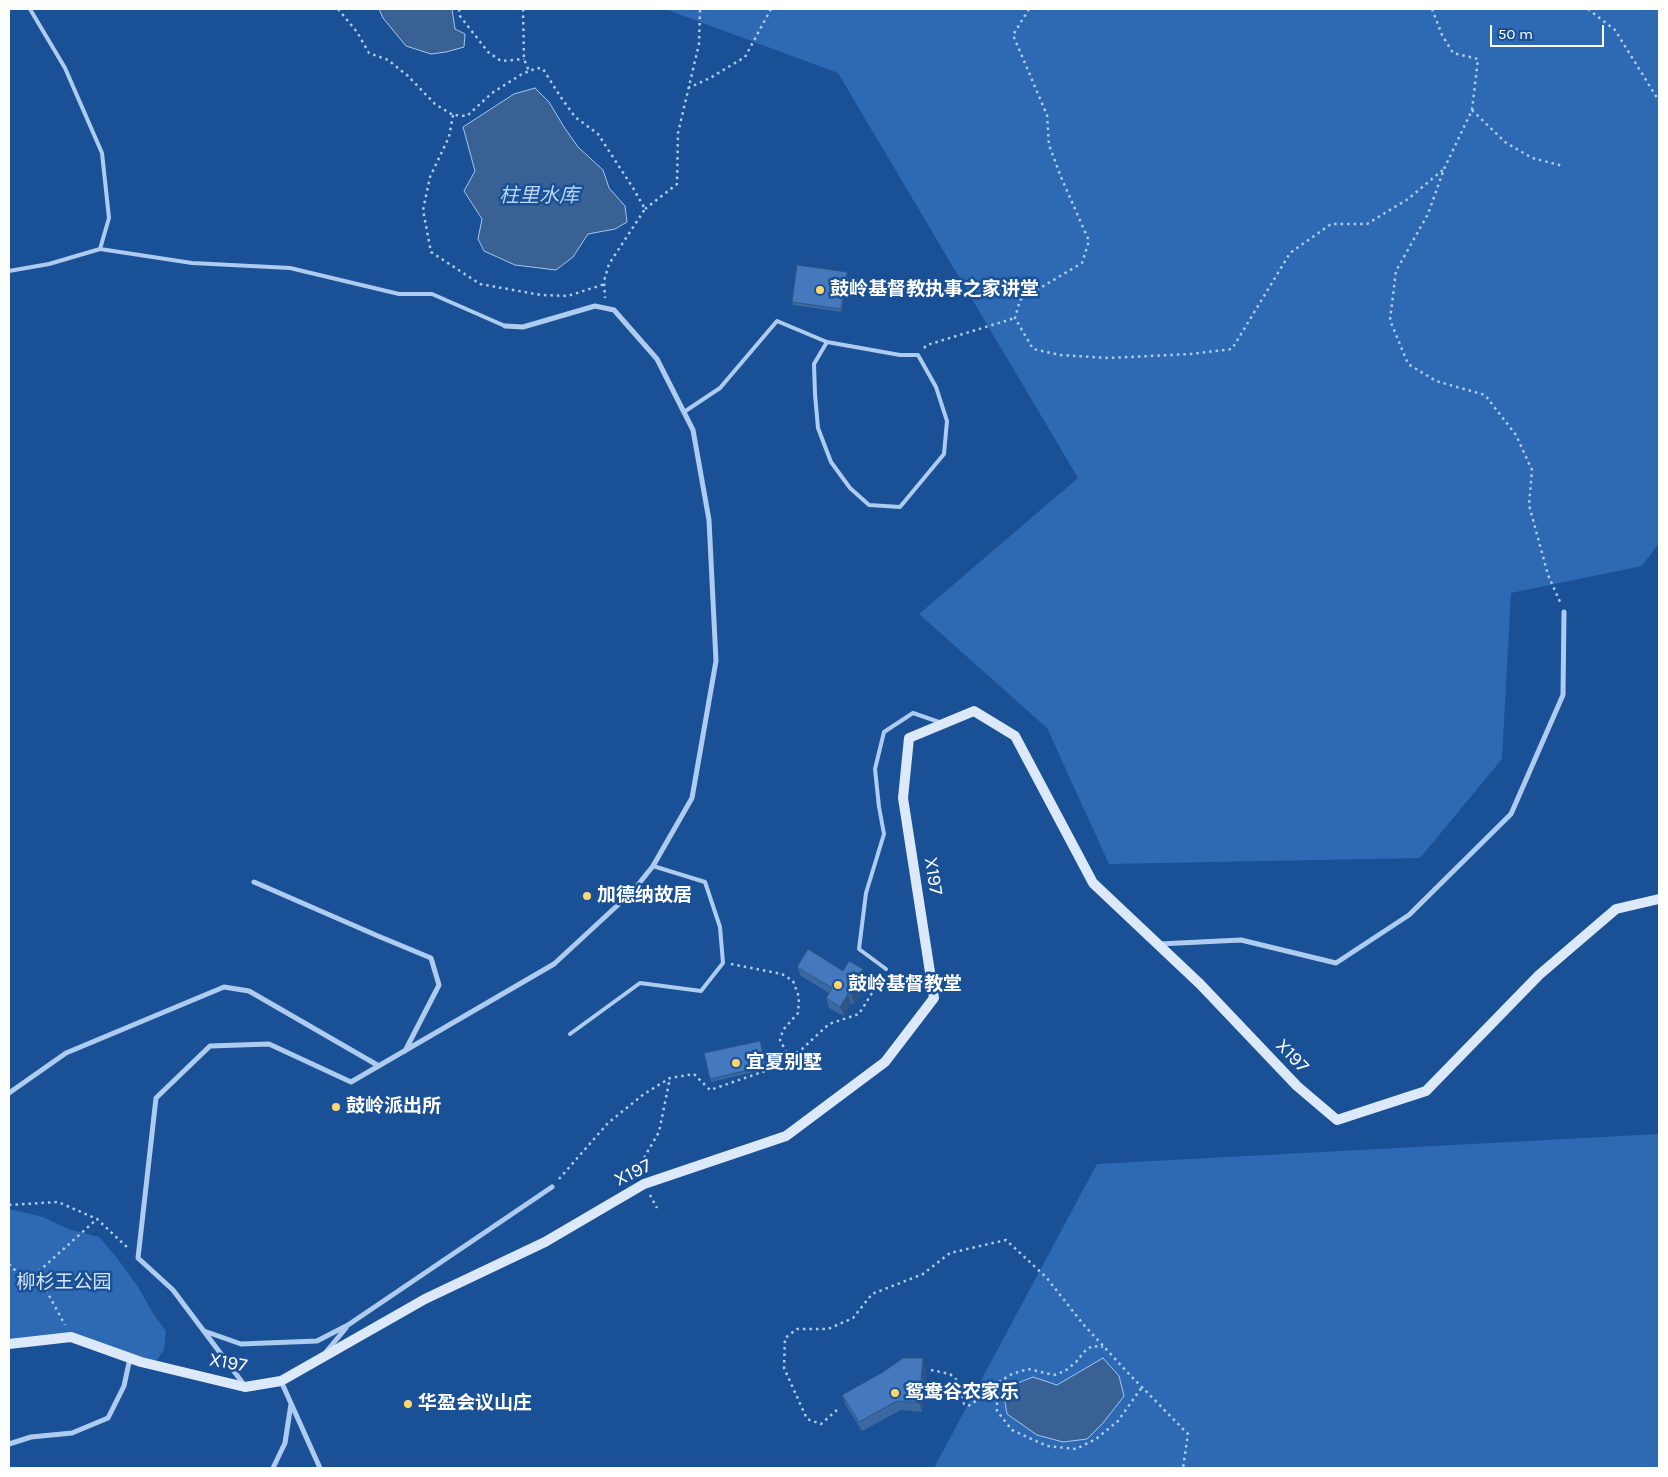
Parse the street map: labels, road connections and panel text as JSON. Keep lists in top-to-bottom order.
{
  "streets": {
    "street": ["X197"]
  },
  "water": ["柱里水库"],
  "parks": ["柳杉王公园"],
  "places": [
    "鼓岭基督教执事之家讲堂",
    "加德纳故居",
    "鼓岭基督教堂",
    "宜夏别墅",
    "鼓岭派出所",
    "鸳鸯谷农家乐",
    "华盈会议山庄"
  ],
  "scale_bar": "50 m"
}
